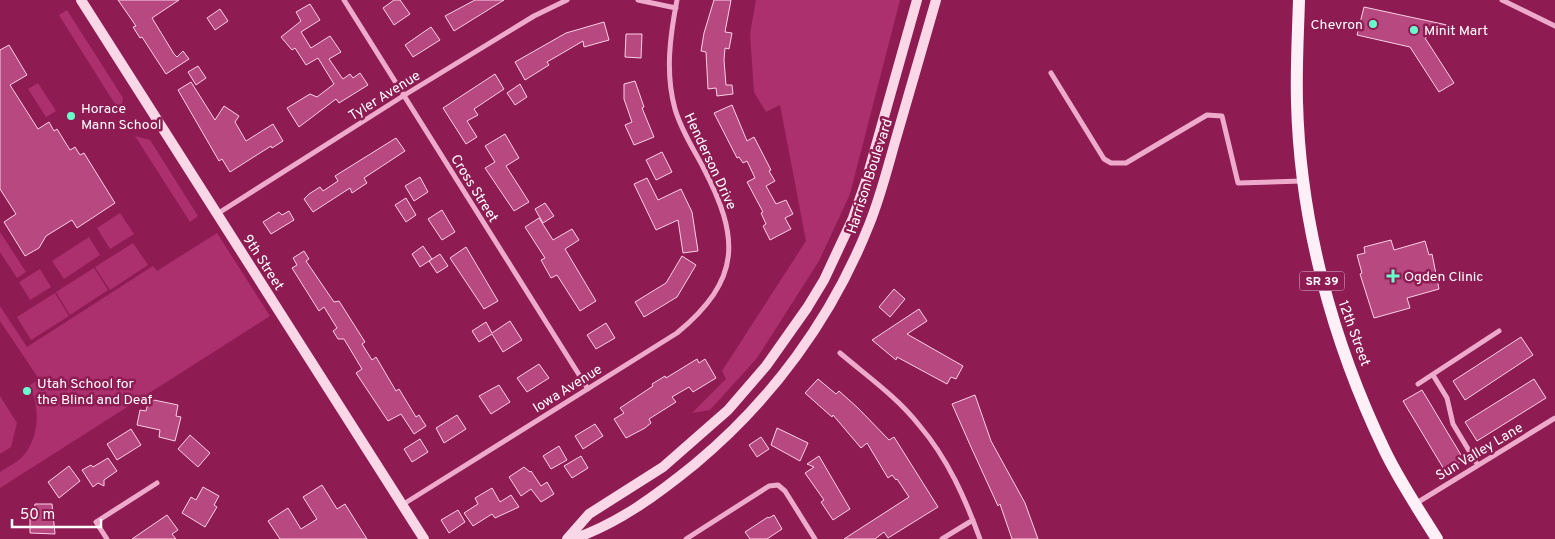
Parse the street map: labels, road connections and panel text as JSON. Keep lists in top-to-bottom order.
{
  "streets": {
    "main road": [
      "Harrison Boulevard",
      "9th Street",
      "SR 39",
      "12th Street"
    ],
    "street": [
      "Tyler Avenue",
      "Henderson Drive",
      "Cross Street",
      "Iowa Avenue",
      "Sun Valley Lane"
    ]
  },
  "crossings": [
    ["Tyler Avenue", "Cross Street"],
    ["Tyler Avenue", "9th Street"],
    ["Henderson Drive", "Iowa Avenue"],
    ["Cross Street", "Iowa Avenue"],
    ["9th Street", "Iowa Avenue"],
    ["12th Street", "Sun Valley Lane"]
  ],
  "places": {
    "other": [
      "Chevron",
      "Minit Mart",
      "Horace Mann School",
      "Utah School for the Blind and Deaf"
    ],
    "health": ["Ogden Clinic"]
  },
  "scale_bar": "50 m"
}
